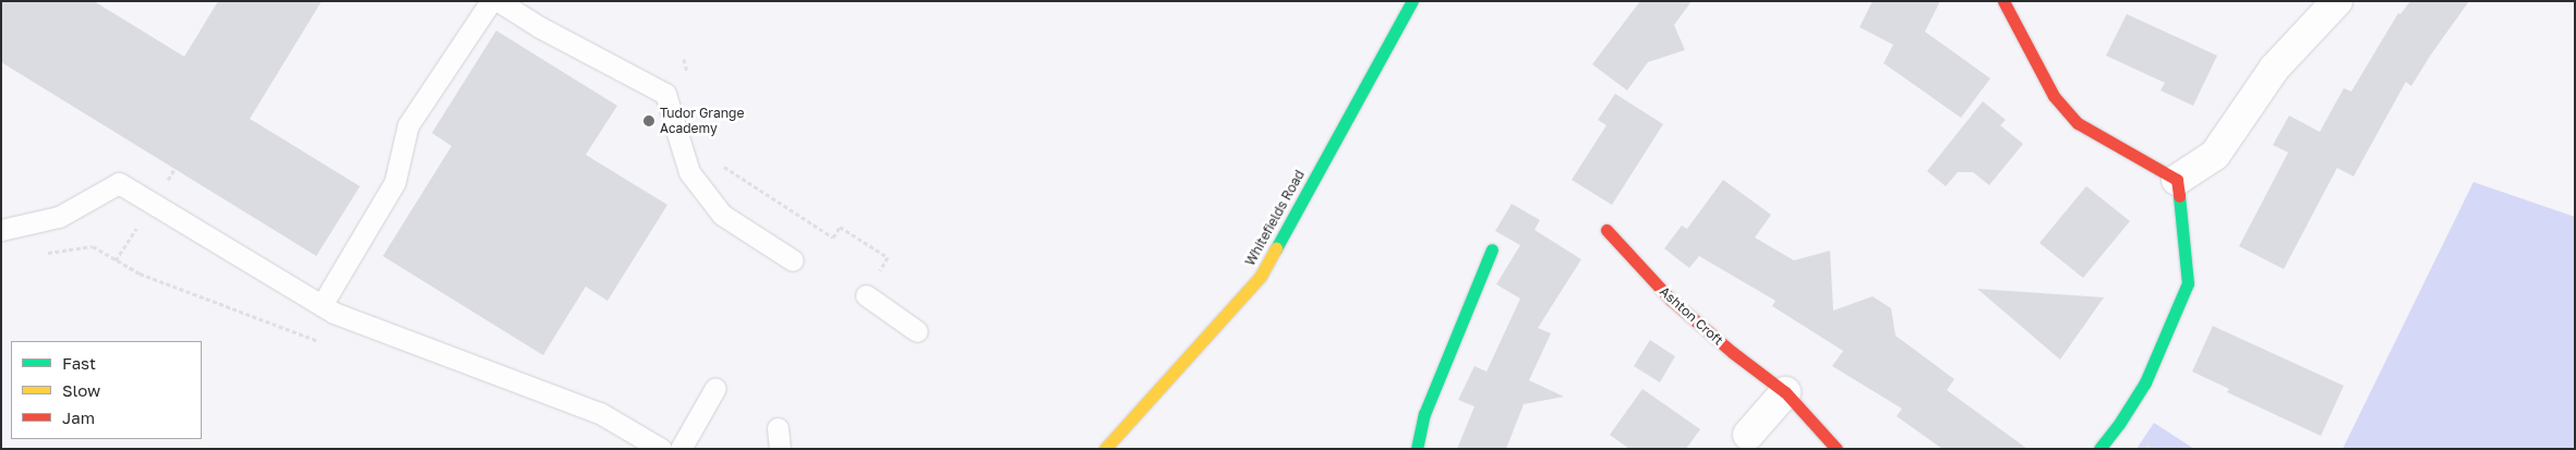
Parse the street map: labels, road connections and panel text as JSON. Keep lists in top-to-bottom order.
{
  "streets": {
    "street": ["Whitefields Road", "Ashton Croft"]
  },
  "places": ["Tudor Grange Academy"],
  "legend": ["Fast", "Slow", "Jam"]
}
